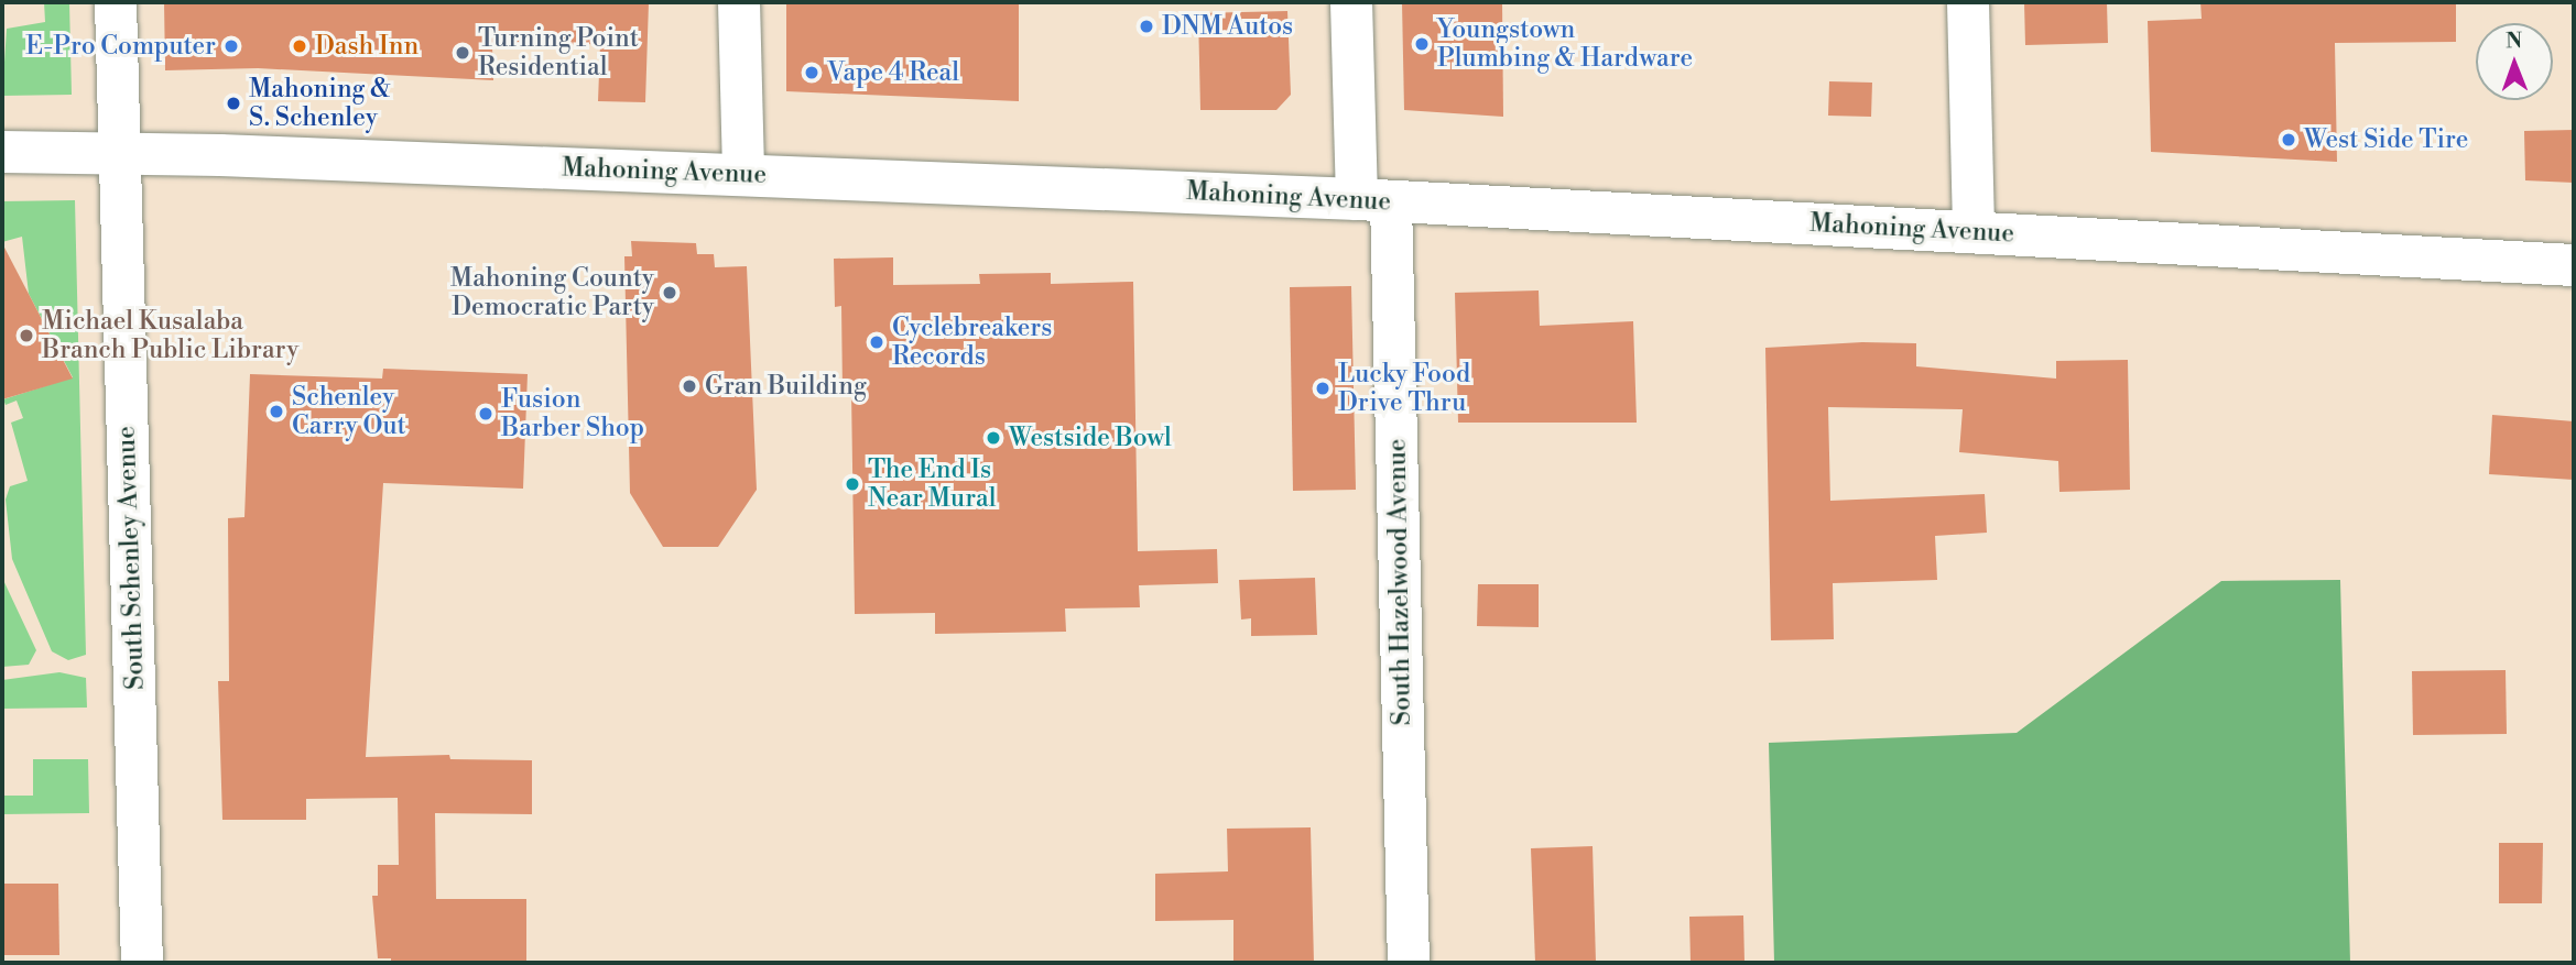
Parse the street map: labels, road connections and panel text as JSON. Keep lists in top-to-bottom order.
{
  "streets": {
    "main road": ["Mahoning Avenue", "South Schenley Avenue", "South Hazelwood Avenue"]
  },
  "crossings": [
    ["Mahoning Avenue", "South Schenley Avenue"],
    ["Mahoning Avenue", "South Hazelwood Avenue"]
  ],
  "places": [
    "DNM Autos",
    "Youngstown Plumbing & Hardware",
    "E-Pro Computer",
    "Dash Inn",
    "Turning Point Residential",
    "Vape 4 Real",
    "Mahoning & S. Schenley",
    "West Side Tire",
    "Mahoning County Democratic Party",
    "Michael Kusalaba Branch Public Library",
    "Cyclebreakers Records",
    "Gran Building",
    "Lucky Food Drive Thru",
    "Schenley Carry Out",
    "Fusion Barber Shop",
    "Westside Bowl",
    "The End Is Near Mural"
  ],
  "north": "top"
}
